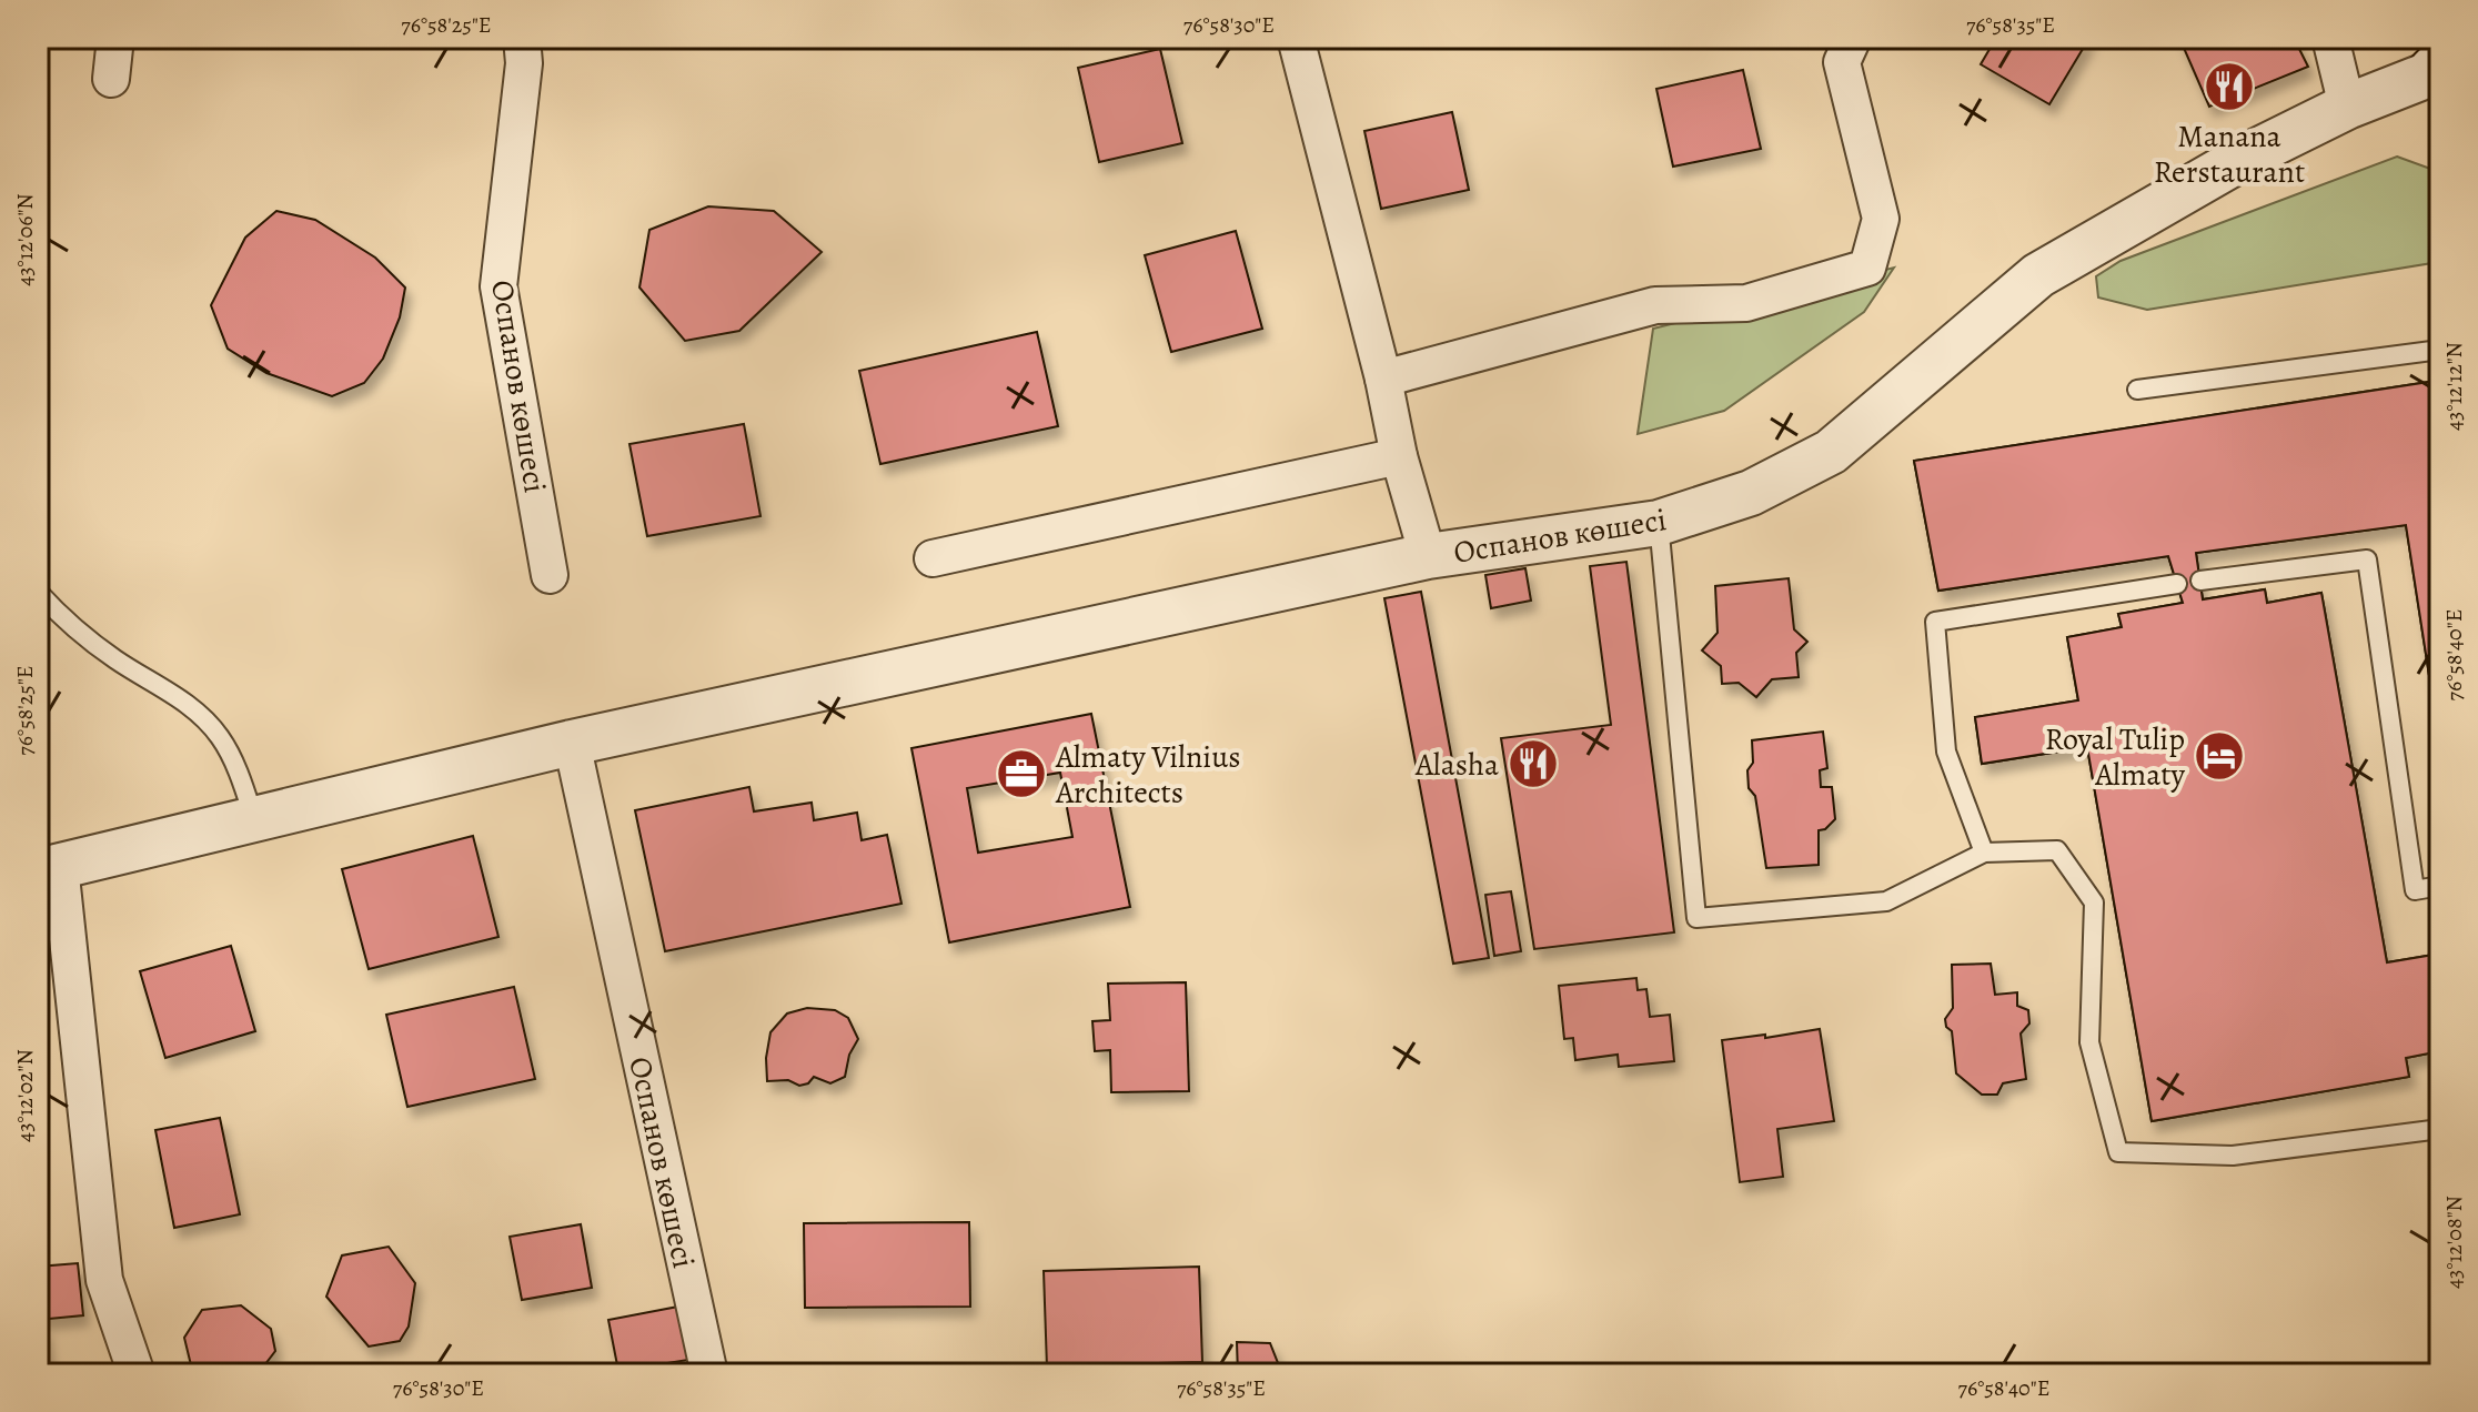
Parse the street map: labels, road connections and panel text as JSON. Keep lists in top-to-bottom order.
{
  "streets": {
    "street": ["Оспанов көшесі"]
  },
  "places": {
    "restaurant": ["Manana Rerstaurant", "Alasha"],
    "hotel": ["Royal Tulip Almaty"],
    "office": ["Almaty Vilnius Architects"]
  },
  "coordinates": [
    "76°58'25\"E",
    "76°58'30\"E",
    "76°58'35\"E",
    "43°12'06\"N",
    "43°12'12\"N",
    "76°58'40\"E",
    "43°12'02\"N",
    "43°12'08\"N"
  ]
}
